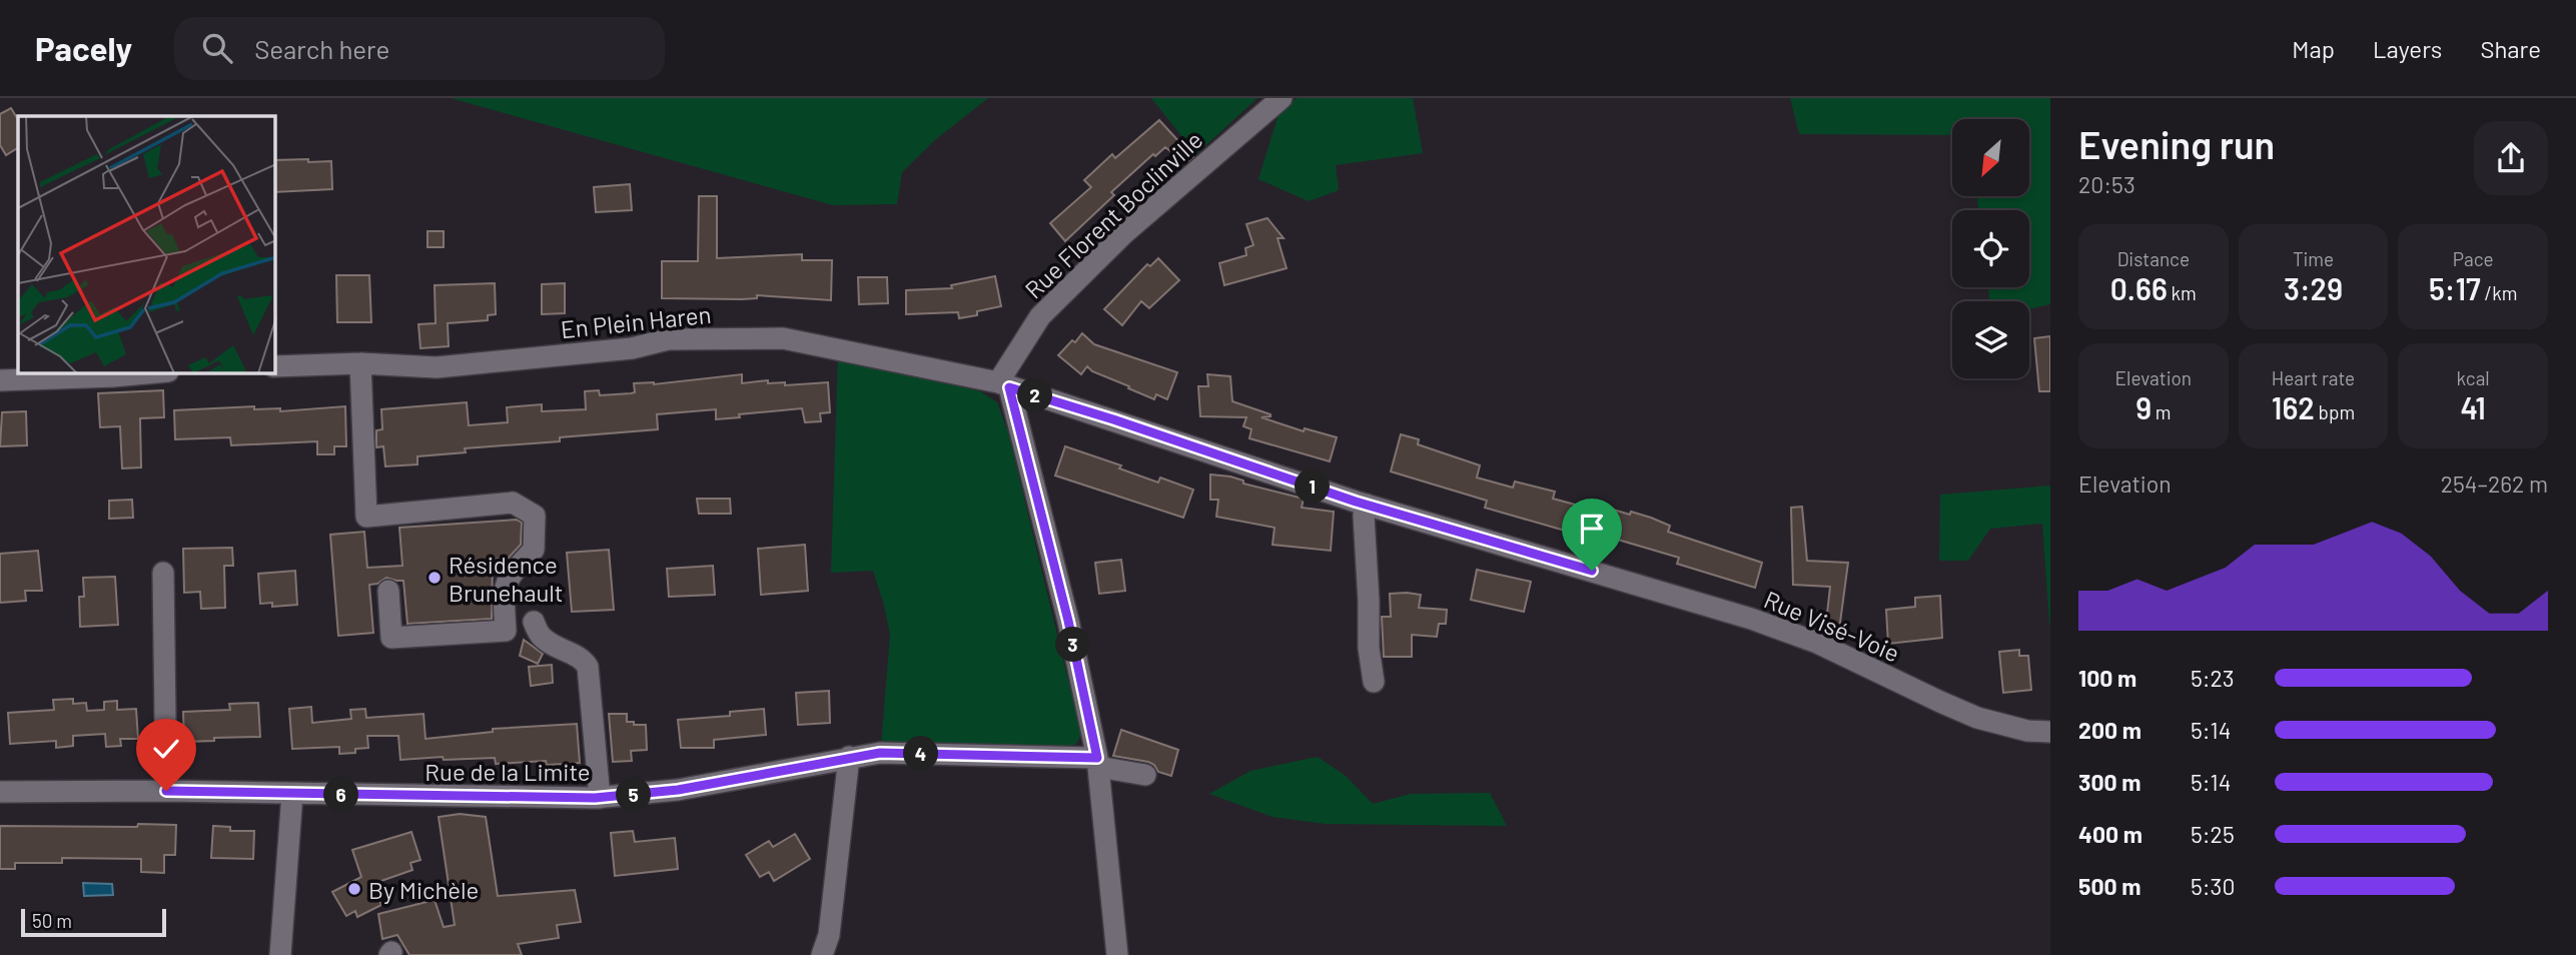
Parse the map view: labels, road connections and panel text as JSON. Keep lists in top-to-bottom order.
{
  "streets": {
    "street": [
      "Rue Florent Boclinville",
      "En Plein Haren",
      "Rue Visé-Voie",
      "Rue de la Limite"
    ]
  },
  "crossings": [
    ["Rue Florent Boclinville", "En Plein Haren"],
    ["En Plein Haren", "Rue Visé-Voie"]
  ],
  "places": ["Résidence Brunehault", "By Michèle"],
  "scale_bar": "50 m",
  "north": "bottom left",
  "page": {
    "header": "Pacely",
    "search": "Search here",
    "nav": ["Map", "Layers", "Share"],
    "heading": ["Evening run", "20:53"],
    "stats": [
      ["Distance", "0.66 km"],
      ["Time", "3:29"],
      ["Pace", "5:17 /km"],
      ["Elevation", "9 m"],
      ["Heart rate", "162 bpm"],
      ["kcal", "41"]
    ],
    "pins": [
      "2",
      "1",
      "3",
      "4",
      "5",
      "6"
    ],
    "chart": ["Elevation", "254–262 m"],
    "list": [
      {
        "name": "100 m",
        "note": "5:23"
      },
      {
        "name": "200 m",
        "note": "5:14"
      },
      {
        "name": "300 m",
        "note": "5:14"
      },
      {
        "name": "400 m",
        "note": "5:25"
      },
      {
        "name": "500 m",
        "note": "5:30"
      }
    ],
    "scale": "50 m"
  }
}
